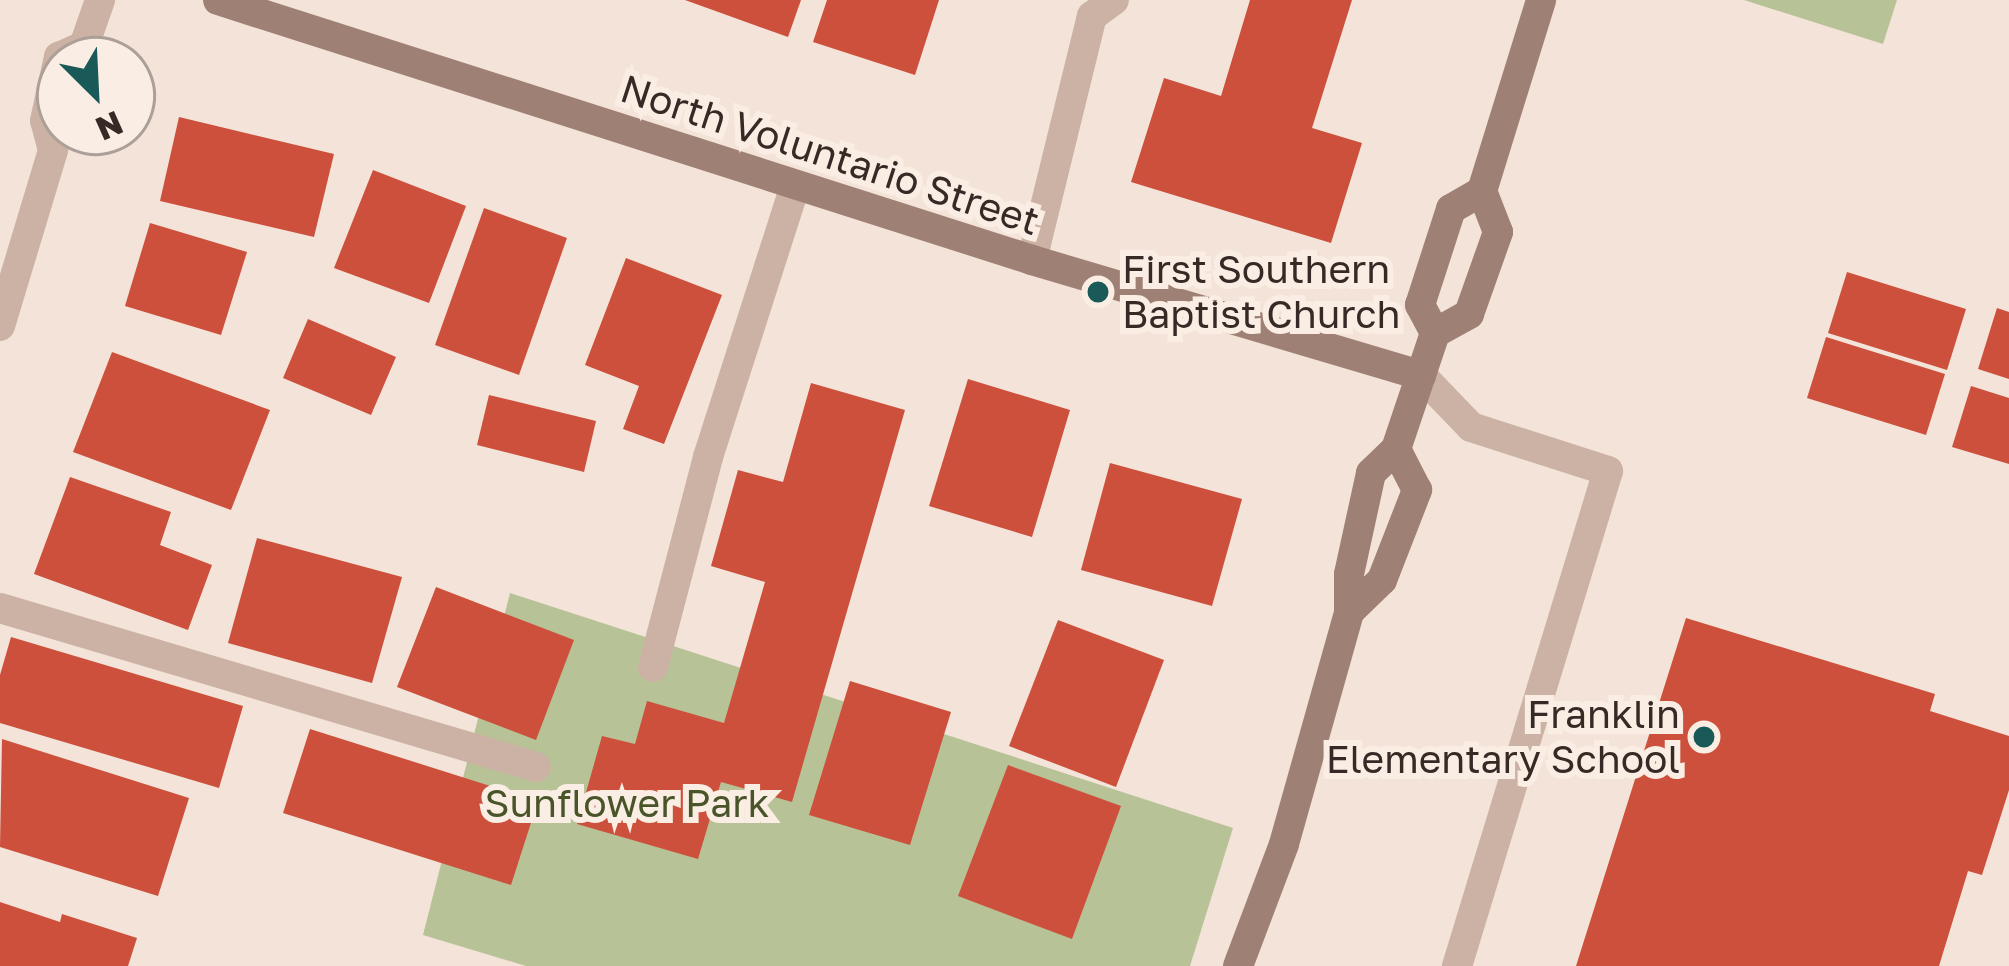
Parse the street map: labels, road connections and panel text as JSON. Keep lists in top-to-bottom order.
{
  "streets": {
    "street": ["North Voluntario Street"]
  },
  "parks": ["Sunflower Park"],
  "places": ["First Southern Baptist Church", "Franklin Elementary School"],
  "north": "bottom right"
}
